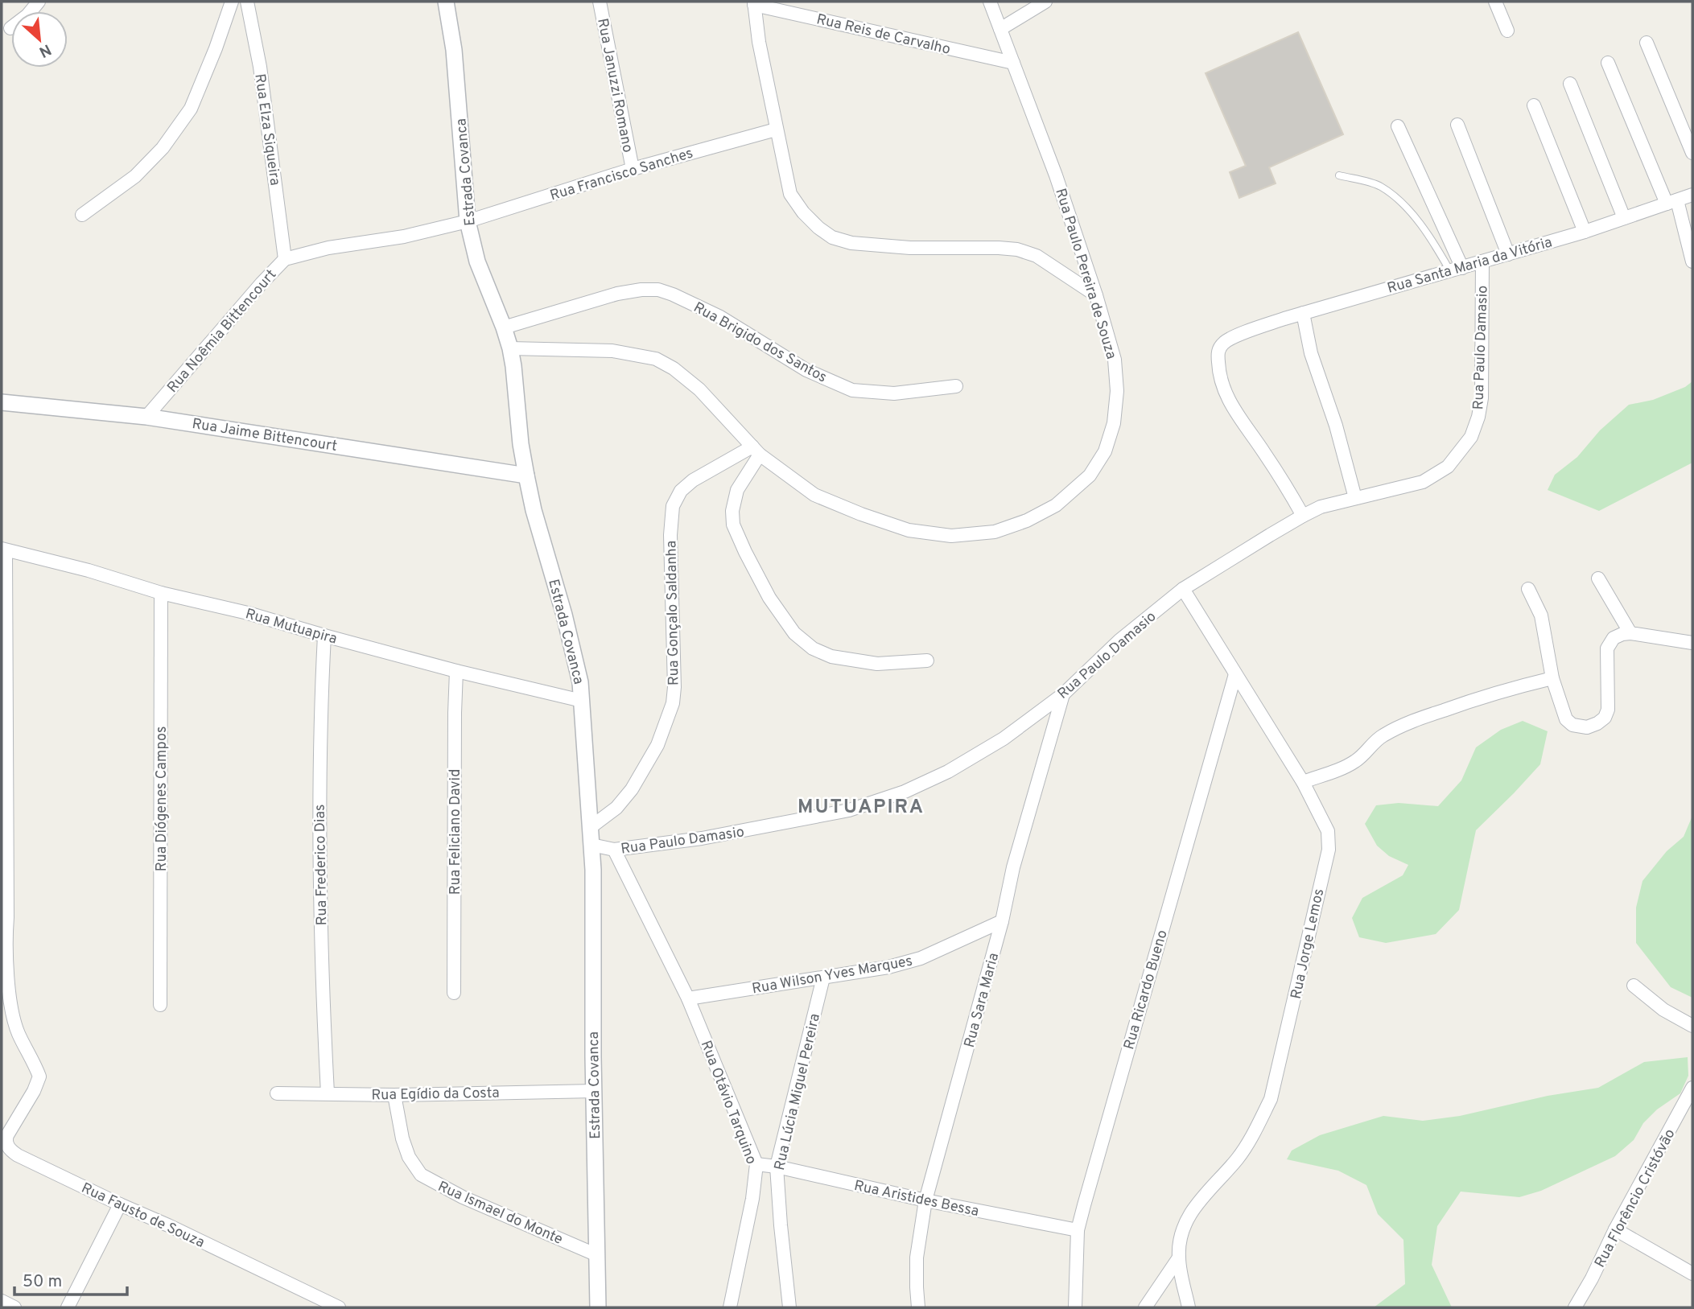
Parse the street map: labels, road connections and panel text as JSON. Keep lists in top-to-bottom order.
{
  "streets": {
    "street": [
      "Rua Reis de Carvalho",
      "Rua Januzzi Romano",
      "Rua Elza Siqueira",
      "Estrada Covanca",
      "Rua Francisco Sanches",
      "Rua Santa Maria da Vitória",
      "Rua Paulo Pereira de Souza",
      "Rua Noêmia Bittencourt",
      "Rua Brigido dos Santos",
      "Rua Paulo Damasio",
      "Rua Jaime Bittencourt",
      "Rua Gonçalo Saldanha",
      "Rua Mutuapira",
      "Rua Diógenes Campos",
      "Rua Feliciano David",
      "Rua Frederico Dias",
      "Rua Jorge Lemos",
      "Rua Wilson Yves Marques",
      "Rua Ricardo Bueno",
      "Rua Sara Maria",
      "Rua Lúcia Miguel Pereira",
      "Rua Egídio da Costa",
      "Rua Otávio Tarquino",
      "Rua Aristides Bessa",
      "Rua Florêncio Cristóvão",
      "Rua Ismael do Monte",
      "Rua Fausto de Souza"
    ]
  },
  "crossings": [
    ["Rua Reis de Carvalho", "Rua Paulo Pereira de Souza"],
    ["Rua Januzzi Romano", "Rua Francisco Sanches"],
    ["Rua Elza Siqueira", "Rua Noêmia Bittencourt"],
    ["Estrada Covanca", "Rua Francisco Sanches"],
    ["Estrada Covanca", "Rua Paulo Pereira de Souza"],
    ["Estrada Covanca", "Rua Noêmia Bittencourt"],
    ["Estrada Covanca", "Rua Brigido dos Santos"],
    ["Estrada Covanca", "Rua Jaime Bittencourt"],
    ["Estrada Covanca", "Rua Gonçalo Saldanha"],
    ["Estrada Covanca", "Rua Mutuapira"],
    ["Estrada Covanca", "Rua Egídio da Costa"],
    ["Estrada Covanca", "Rua Ismael do Monte"],
    ["Rua Francisco Sanches", "Rua Noêmia Bittencourt"],
    ["Rua Santa Maria da Vitória", "Rua Paulo Damasio"],
    ["Rua Paulo Pereira de Souza", "Rua Gonçalo Saldanha"],
    ["Rua Noêmia Bittencourt", "Rua Jaime Bittencourt"],
    ["Rua Paulo Damasio", "Rua Jorge Lemos"],
    ["Rua Paulo Damasio", "Rua Sara Maria"],
    ["Rua Mutuapira", "Rua Diógenes Campos"],
    ["Rua Mutuapira", "Rua Feliciano David"],
    ["Rua Mutuapira", "Rua Frederico Dias"],
    ["Rua Frederico Dias", "Rua Egídio da Costa"],
    ["Rua Jorge Lemos", "Rua Ricardo Bueno"],
    ["Rua Wilson Yves Marques", "Rua Sara Maria"],
    ["Rua Wilson Yves Marques", "Rua Lúcia Miguel Pereira"],
    ["Rua Wilson Yves Marques", "Rua Otávio Tarquino"],
    ["Rua Ricardo Bueno", "Rua Aristides Bessa"],
    ["Rua Sara Maria", "Rua Aristides Bessa"],
    ["Rua Lúcia Miguel Pereira", "Rua Aristides Bessa"],
    ["Rua Egídio da Costa", "Rua Ismael do Monte"],
    ["Rua Otávio Tarquino", "Rua Aristides Bessa"]
  ],
  "districts": ["MUTUAPIRA"],
  "scale_bar": "50 m",
  "north": "bottom right"
}
